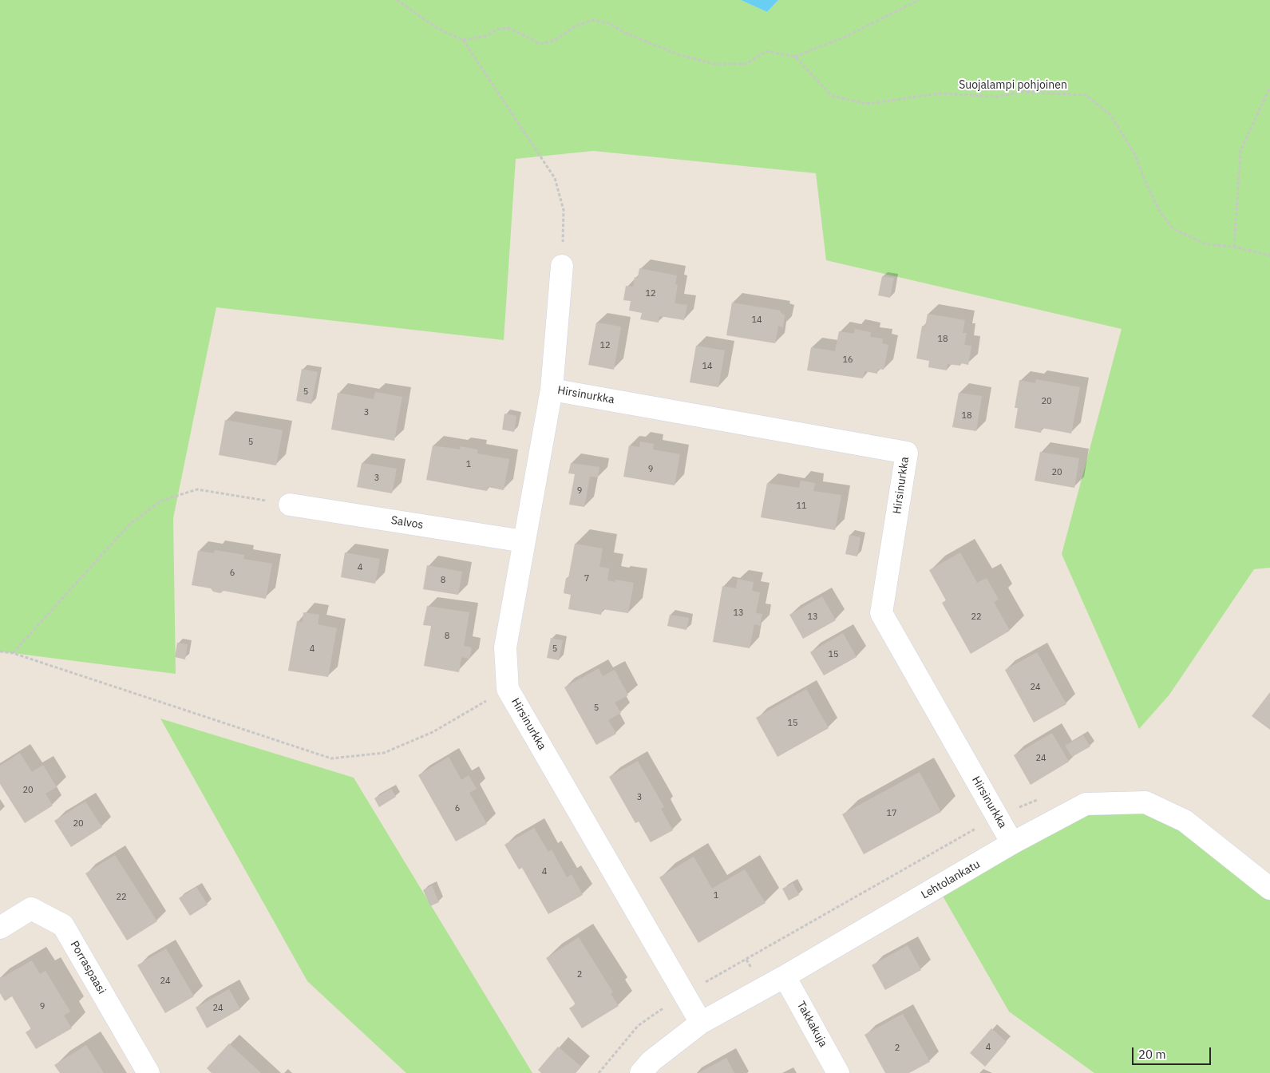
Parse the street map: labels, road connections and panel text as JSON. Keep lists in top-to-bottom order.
{
  "streets": {
    "street": [
      "Hirsinurkka",
      "Salvos",
      "Lehtolankatu",
      "Porraspaasi",
      "Takkakuja"
    ],
    "path": ["Suojalampi pohjoinen"]
  },
  "crossings": [
    ["Hirsinurkka", "Salvos"],
    ["Hirsinurkka", "Lehtolankatu"],
    ["Lehtolankatu", "Takkakuja"]
  ],
  "house_numbers": [
    "12",
    "14",
    "18",
    "12",
    "16",
    "14",
    "5",
    "20",
    "3",
    "18",
    "5",
    "1",
    "9",
    "20",
    "3",
    "9",
    "11",
    "4",
    "6",
    "7",
    "8",
    "13",
    "13",
    "22",
    "8",
    "4",
    "5",
    "15",
    "24",
    "5",
    "15",
    "24",
    "20",
    "3",
    "6",
    "17",
    "20",
    "4",
    "1",
    "22",
    "2",
    "24",
    "9",
    "24",
    "4",
    "2"
  ],
  "scale_bar": "20 m"
}
